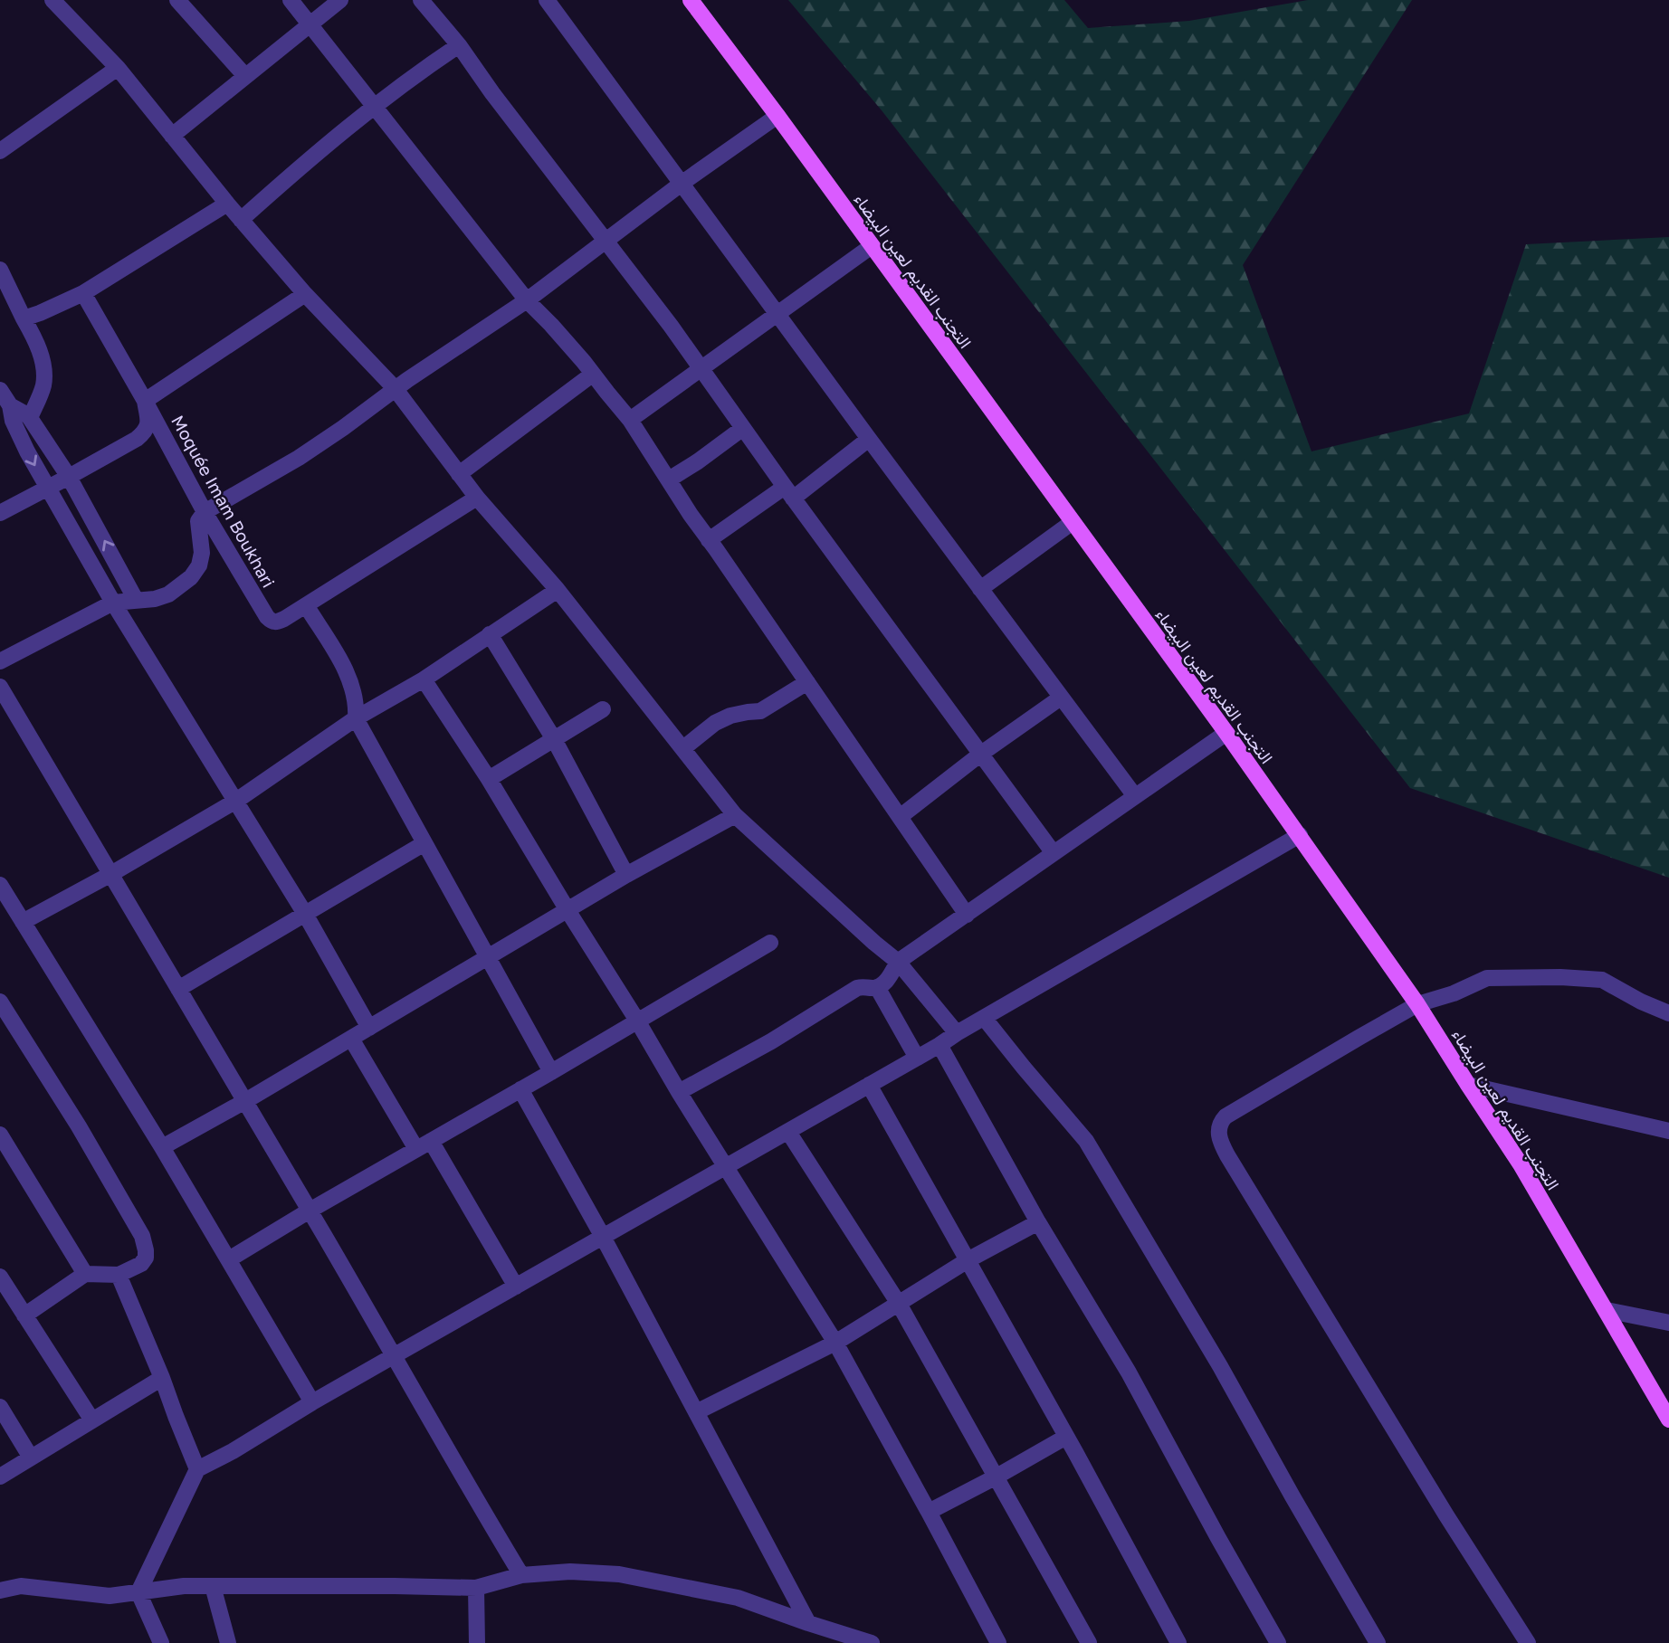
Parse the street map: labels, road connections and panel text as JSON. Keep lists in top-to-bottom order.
{
  "streets": {
    "main road": ["التجنب القديم لعين البيضاء"],
    "street": ["Moquée Imam Boukhari"]
  }
}
